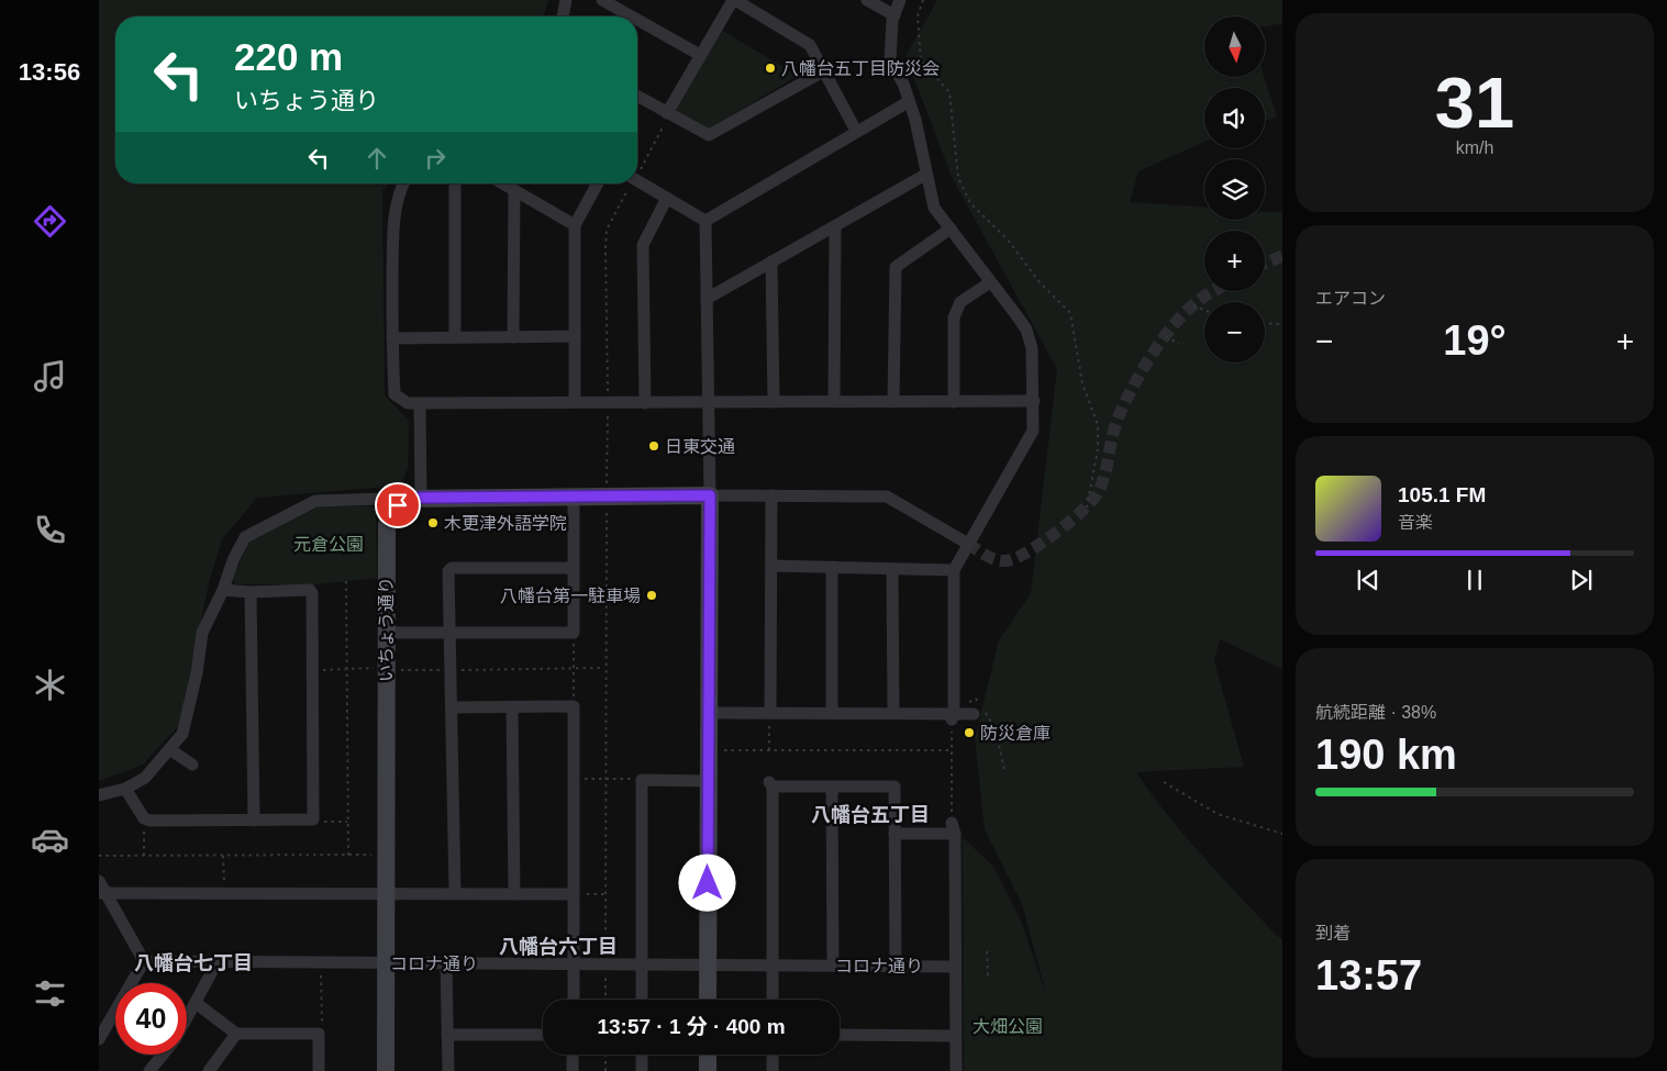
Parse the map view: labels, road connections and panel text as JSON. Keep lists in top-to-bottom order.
{
  "streets": {
    "street": ["いちょう通り", "コロナ通り"]
  },
  "crossings": [
    ["いちょう通り", "コロナ通り"]
  ],
  "districts": ["八幡台五丁目", "八幡台六丁目", "八幡台七丁目"],
  "parks": ["元倉公園", "大畑公園"],
  "places": [
    "八幡台五丁目防災会",
    "日東交通",
    "木更津外語学院",
    "八幡台第一駐車場",
    "防災倉庫"
  ],
  "north": "bottom",
  "page": {
    "tabs": "13:56",
    "tile": [
      ["31", "km/h"],
      "エアコン",
      ["航続距離 · 38%", "190 km"],
      ["到着", "13:57"]
    ],
    "map_buttons": ["+", "−"],
    "turn": ["220 m", "いちょう通り"],
    "heat": ["−", "19°", "+"],
    "song": ["105.1 FM", "音楽"],
    "limit": "40",
    "trip": "13:57 · 1 分 · 400 m"
  }
}
